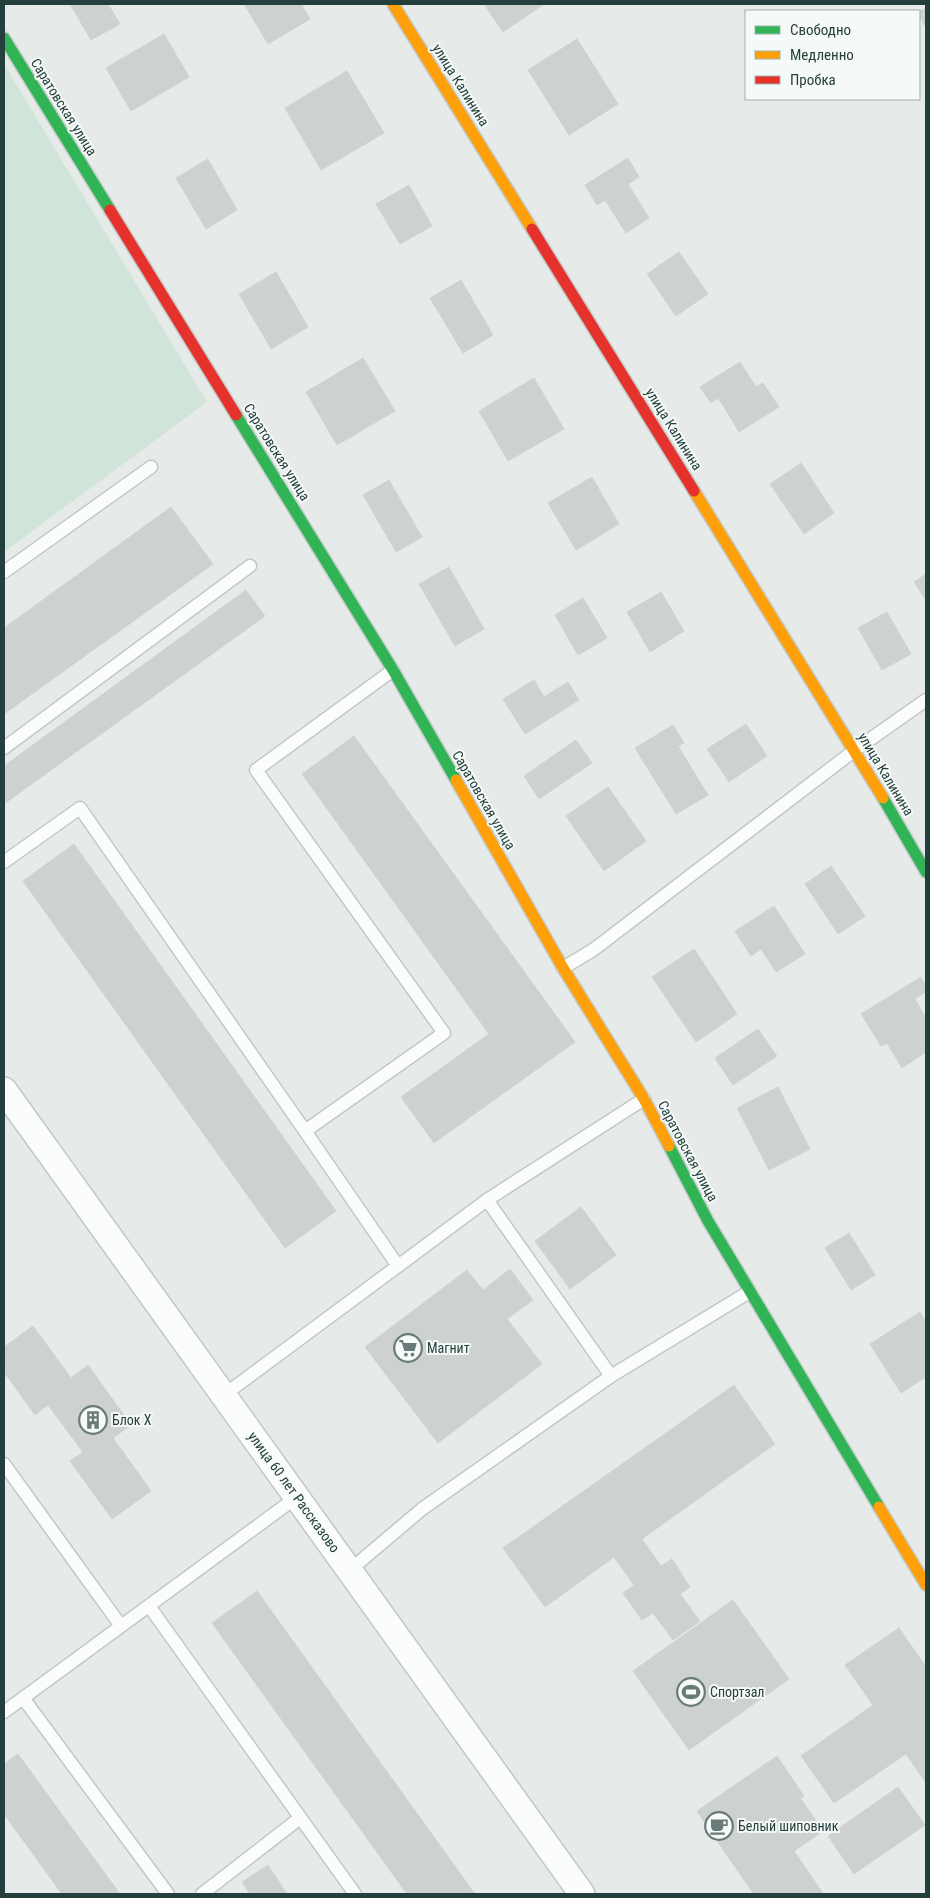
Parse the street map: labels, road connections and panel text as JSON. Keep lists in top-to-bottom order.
{
  "streets": {
    "street": ["улица Калинина", "Саратовская улица", "улица 60 лет Рассказово"]
  },
  "places": {
    "supermarket": ["Магнит"],
    "building": ["Блок Х"],
    "sports": ["Спортзал"],
    "cafe": ["Белый шиповник"]
  },
  "legend": ["Свободно", "Медленно", "Пробка"]
}
